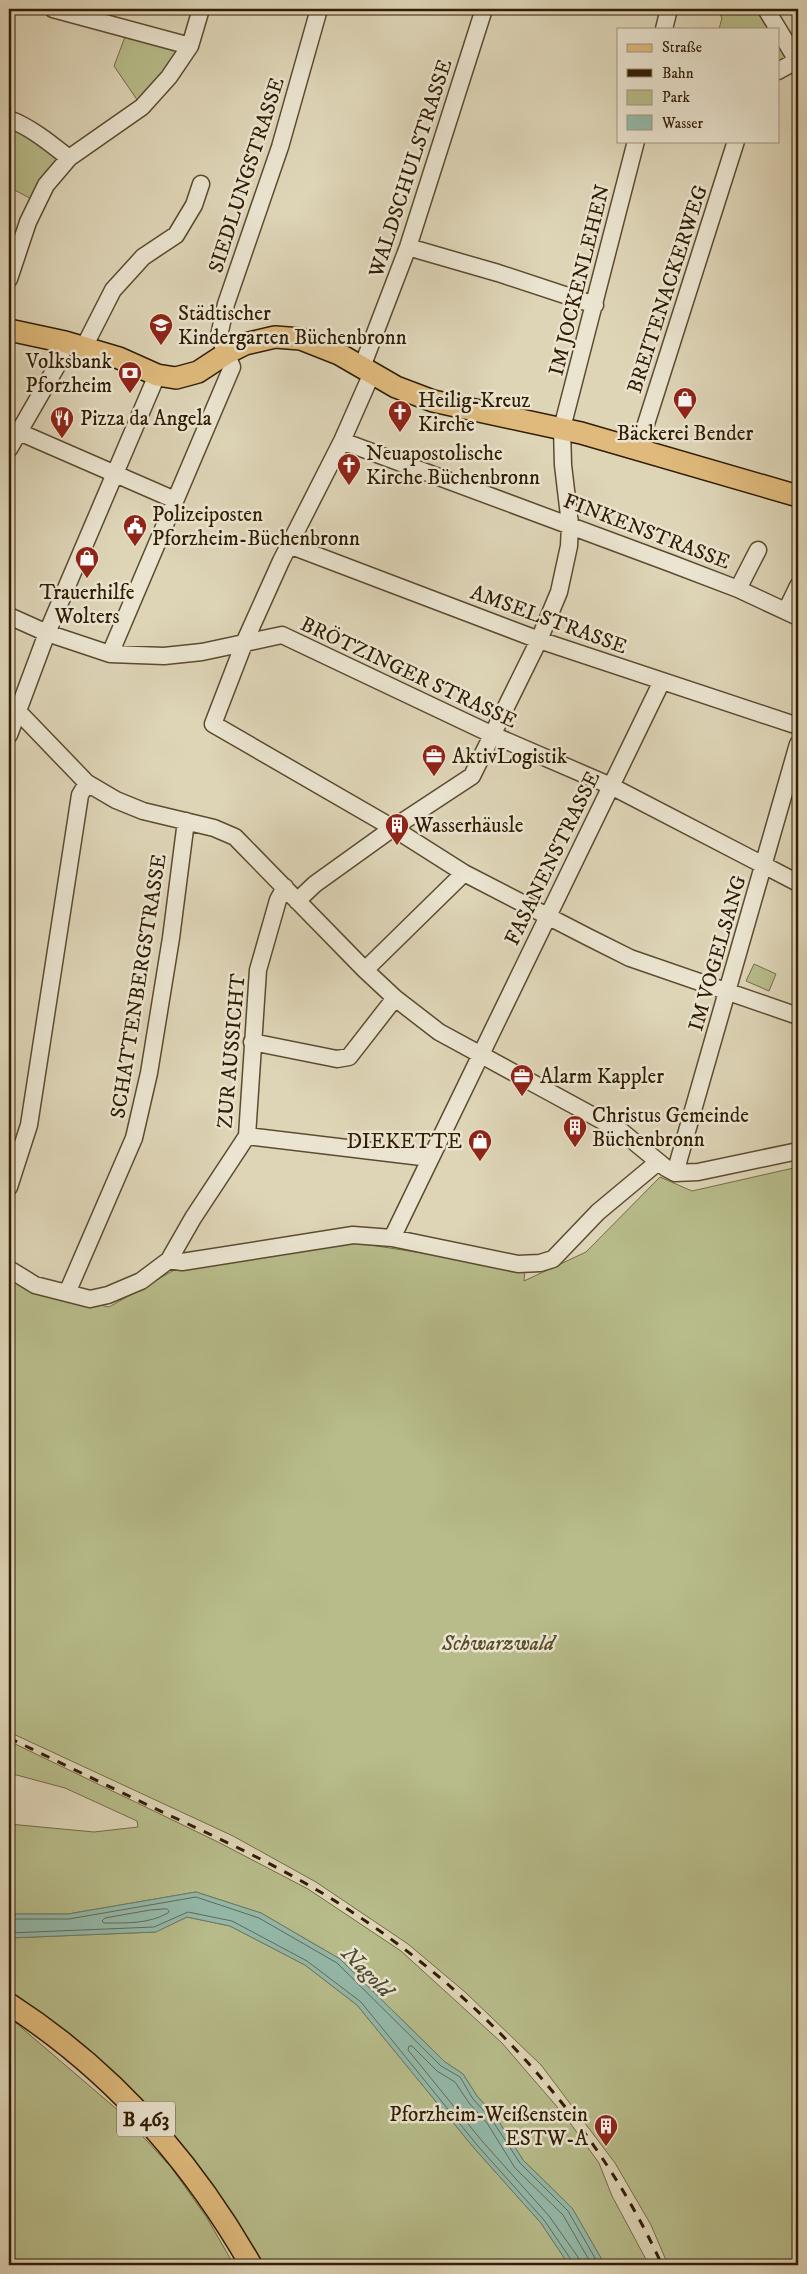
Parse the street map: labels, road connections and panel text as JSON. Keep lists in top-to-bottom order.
{
  "streets": {
    "main road": ["B 463"],
    "street": [
      "WALDSCHULSTRASSE",
      "SIEDLUNGSTRASSE",
      "IM JOCKENLEHEN",
      "BREITENACKERWEG",
      "FINKENSTRASSE",
      "AMSELSTRASSE",
      "BRÖTZINGER STRASSE",
      "FASANENSTRASSE",
      "IM VOGELSANG",
      "SCHATTENBERGSTRASSE",
      "ZUR AUSSICHT"
    ]
  },
  "crossings": [
    ["WALDSCHULSTRASSE", "IM JOCKENLEHEN"],
    ["WALDSCHULSTRASSE", "FINKENSTRASSE"],
    ["WALDSCHULSTRASSE", "AMSELSTRASSE"],
    ["WALDSCHULSTRASSE", "BRÖTZINGER STRASSE"],
    ["SIEDLUNGSTRASSE", "BRÖTZINGER STRASSE"],
    ["IM JOCKENLEHEN", "FINKENSTRASSE"],
    ["IM JOCKENLEHEN", "AMSELSTRASSE"],
    ["IM JOCKENLEHEN", "BRÖTZINGER STRASSE"],
    ["AMSELSTRASSE", "FASANENSTRASSE"],
    ["BRÖTZINGER STRASSE", "FASANENSTRASSE"],
    ["BRÖTZINGER STRASSE", "IM VOGELSANG"]
  ],
  "water": ["Nagold"],
  "parks": ["Schwarzwald"],
  "places": {
    "school or university": ["Städtischer Kindergarten Büchenbronn"],
    "bank": ["Volksbank Pforzheim"],
    "shop": ["Bäckerei Bender", "Trauerhilfe Wolters", "DIEKETTE"],
    "church": ["Heilig-Kreuz Kirche", "Neuapostolische Kirche Büchenbronn"],
    "restaurant": ["Pizza da Angela"],
    "public building": ["Polizeiposten Pforzheim-Büchenbronn"],
    "office": ["AktivLogistik", "Alarm Kappler"],
    "building": ["Wasserhäusle", "Christus Gemeinde Büchenbronn", "Pforzheim-Weißenstein ESTW-A"]
  },
  "legend": [
    "Straße",
    "Bahn",
    "Park",
    "Wasser"
  ]
}
